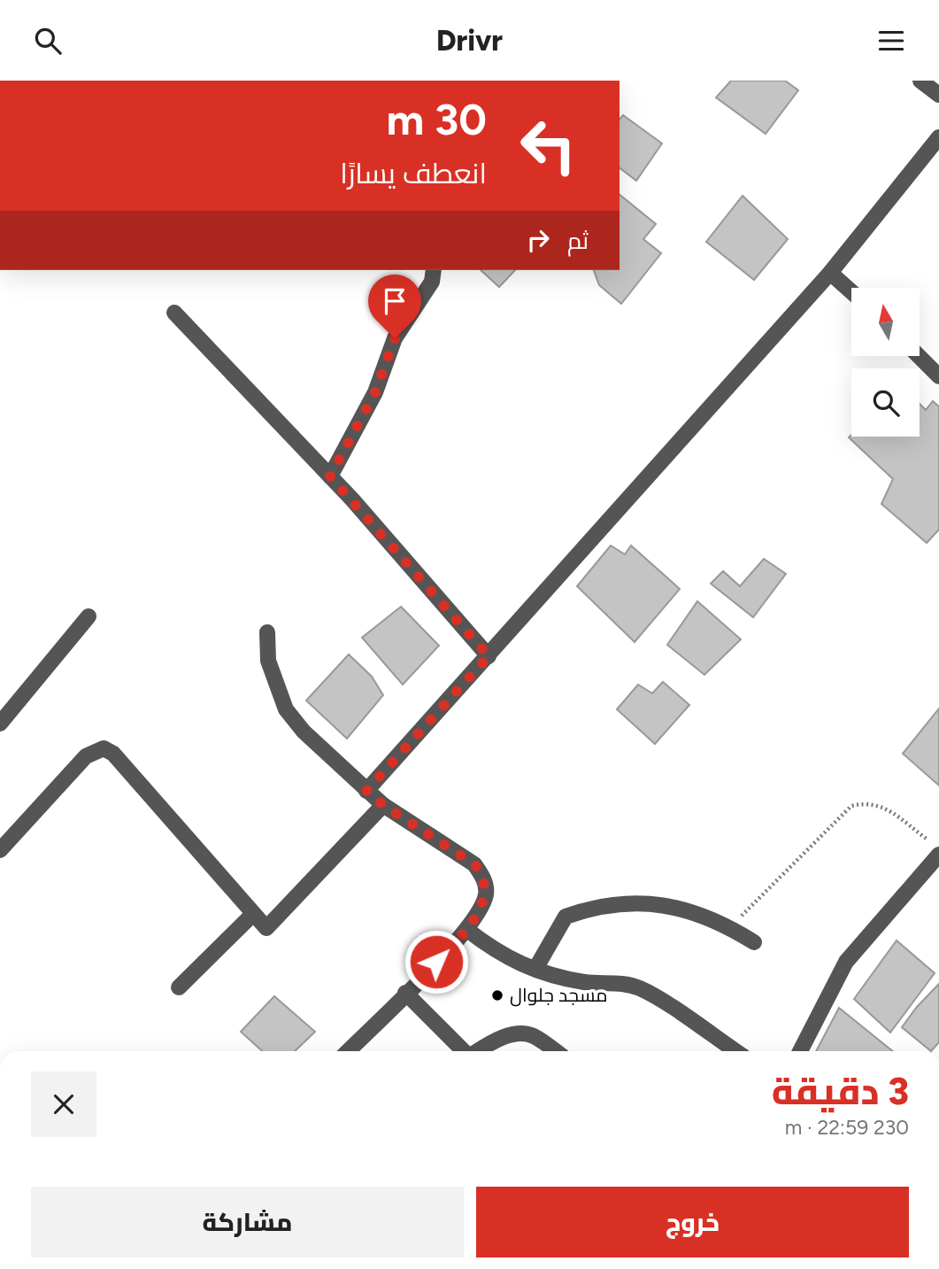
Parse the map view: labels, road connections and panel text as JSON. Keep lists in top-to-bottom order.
{
  "places": ["مسجد جلوال"],
  "north": "top",
  "page": {
    "header": "Drivr",
    "turn": ["30 m", "انعطف يسارًا"],
    "then": "ثم",
    "heading": ["3 دقيقة", "230 m · 22:59"],
    "buttons": ["خروج", "مشاركة"]
  }
}
